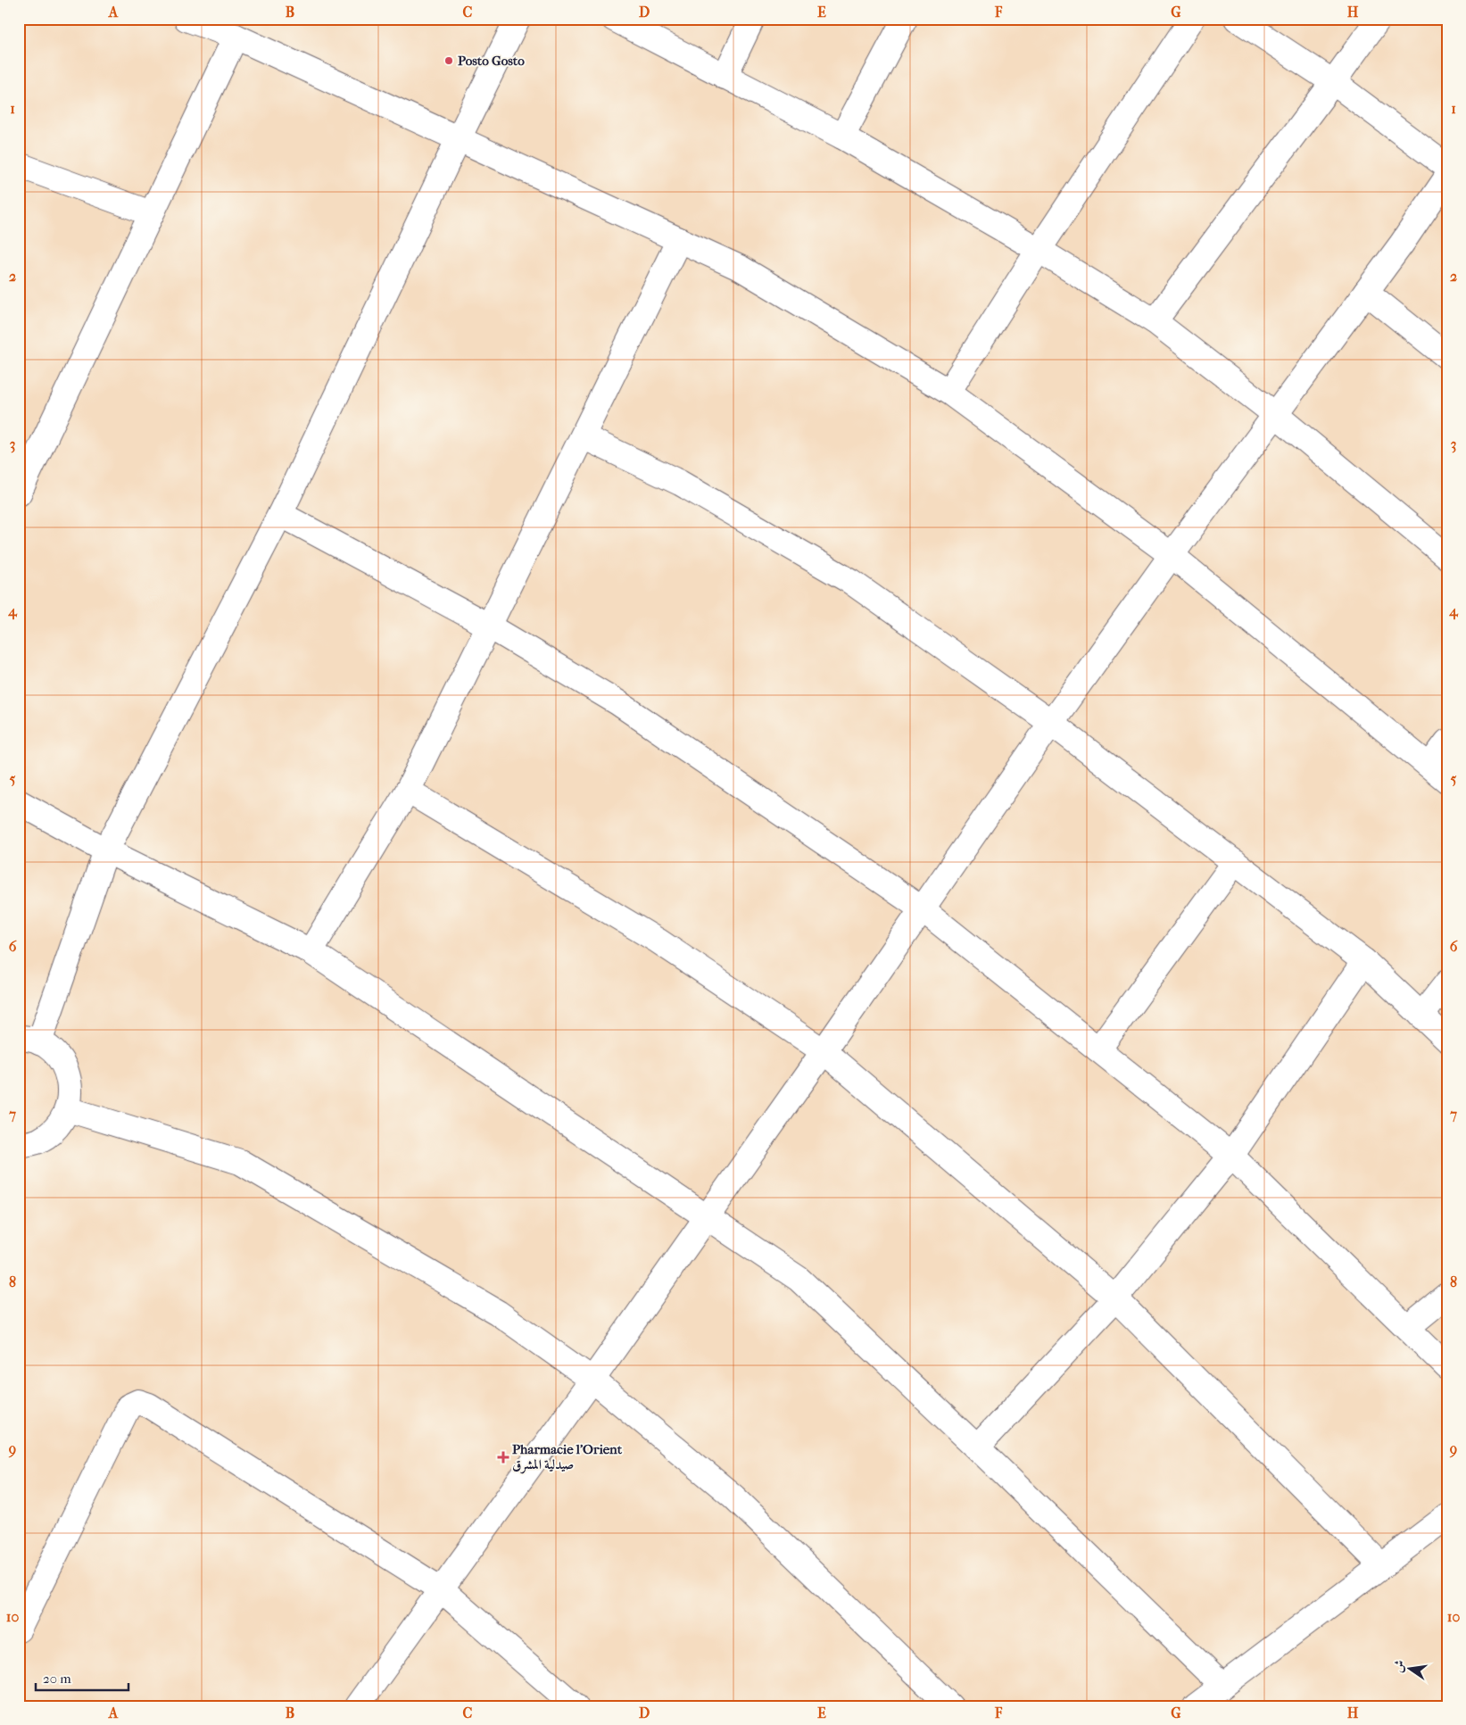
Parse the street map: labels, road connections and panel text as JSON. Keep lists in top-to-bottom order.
{
  "places": {
    "other": ["Posto Gosto"],
    "health": ["Pharmacie l'Orient صيدلية المشرق"]
  },
  "scale_bar": "20 m",
  "north": "left",
  "grid": {
    "columns": [
      "A",
      "B",
      "C",
      "D",
      "E",
      "F",
      "G",
      "H"
    ],
    "rows": [
      "1",
      "2",
      "3",
      "4",
      "5",
      "6",
      "7",
      "8",
      "9",
      "10"
    ]
  }
}
